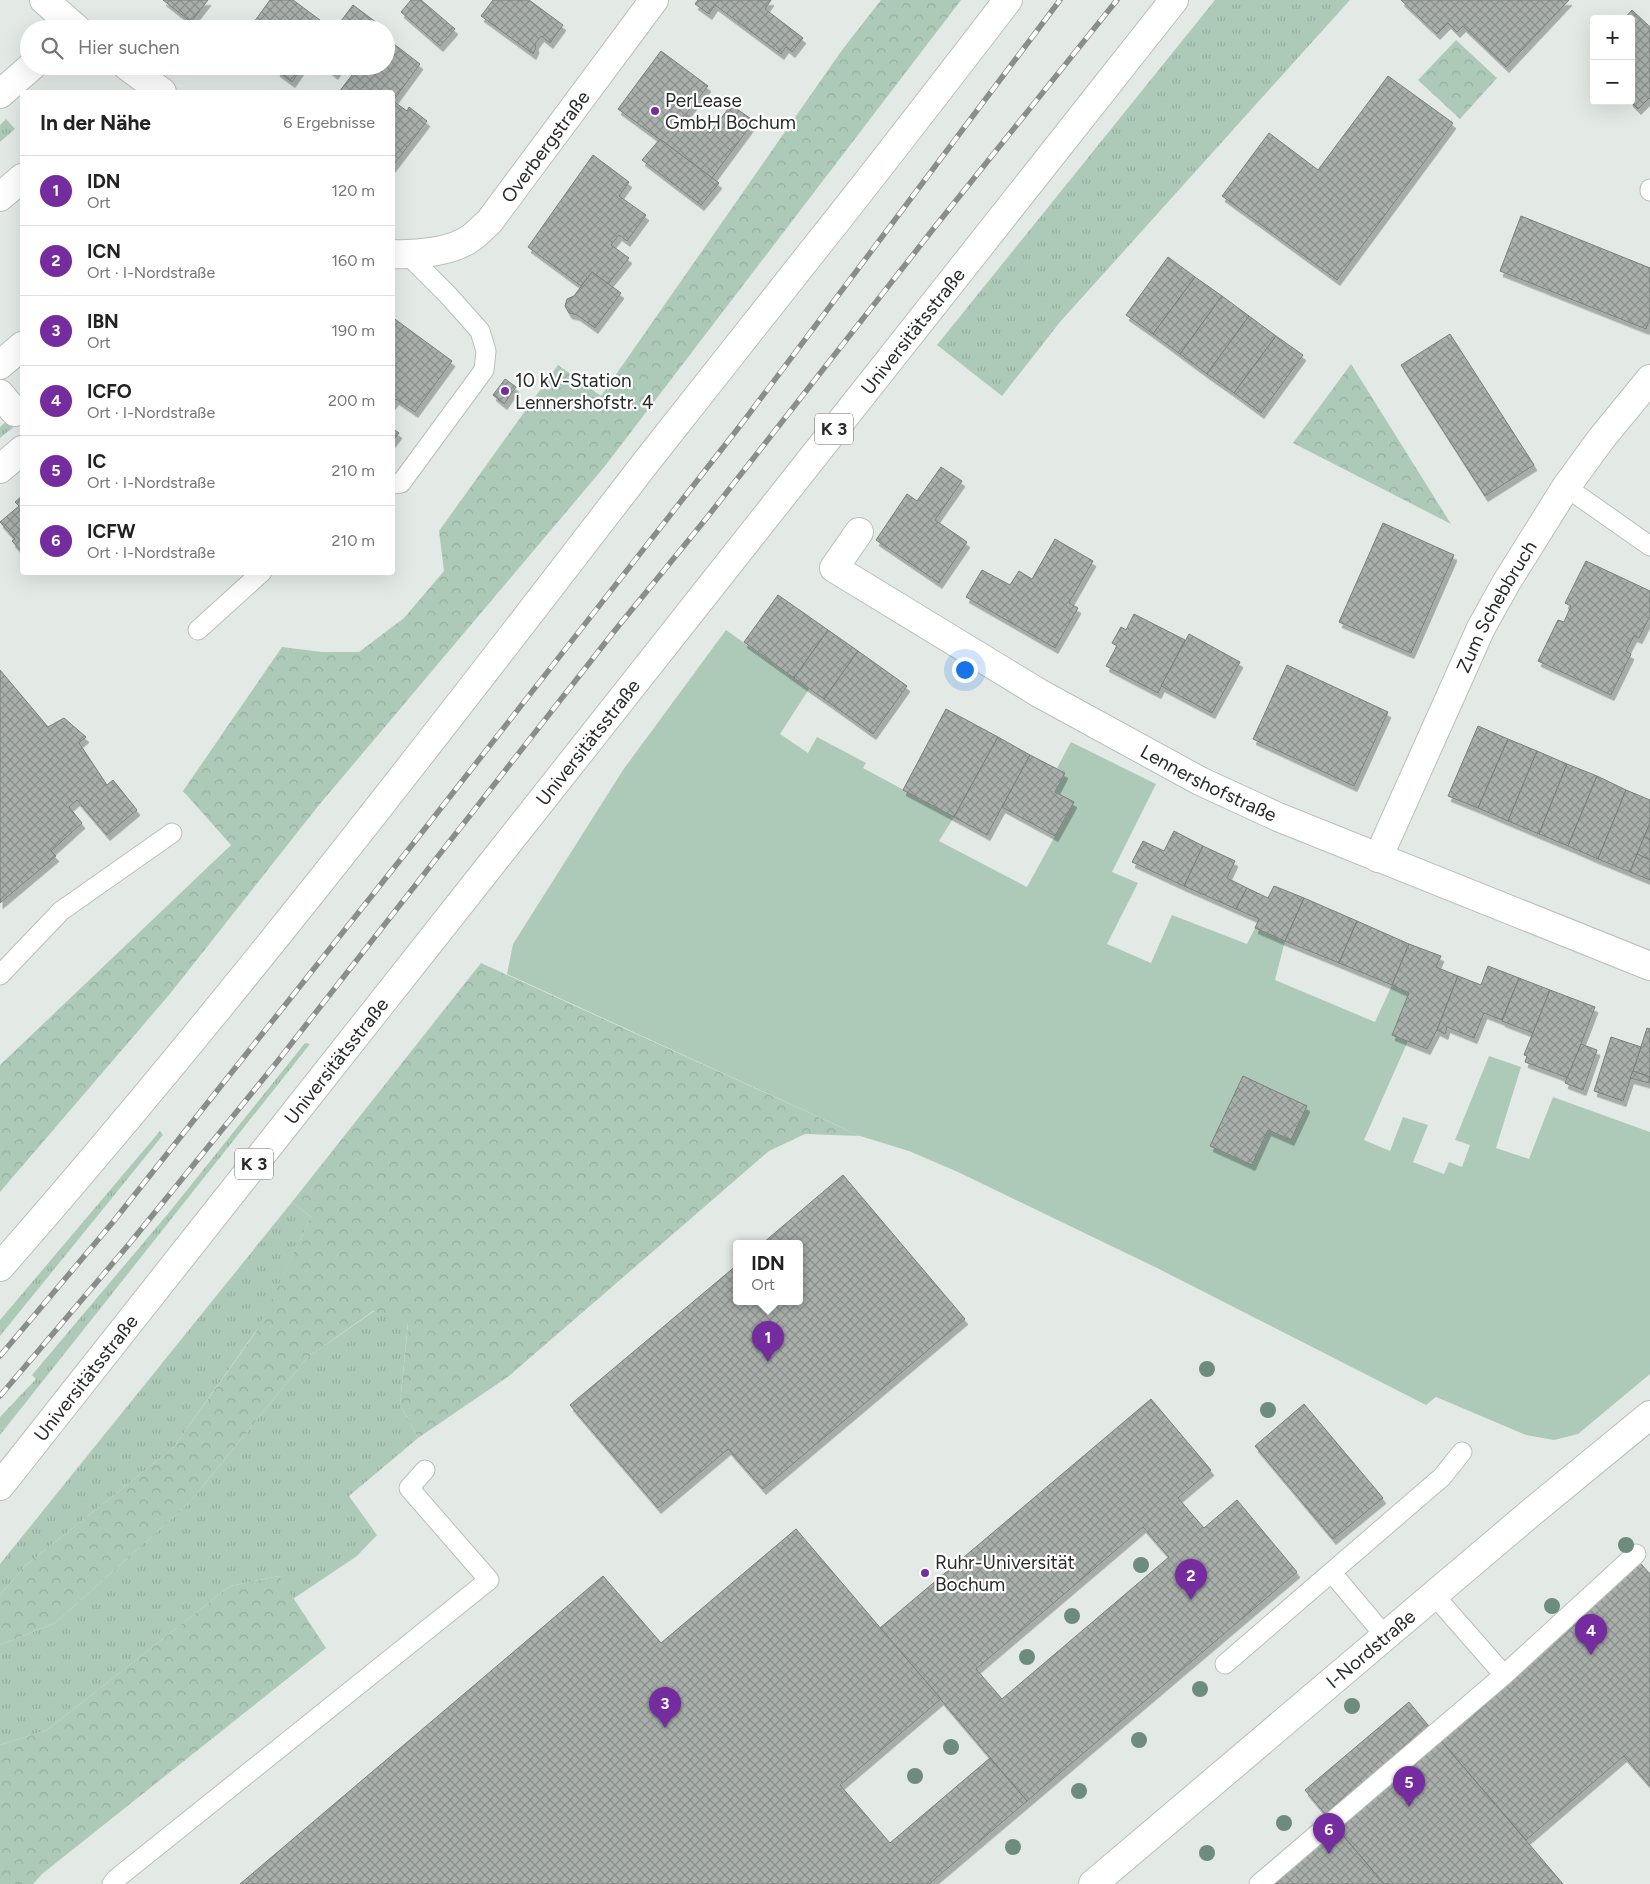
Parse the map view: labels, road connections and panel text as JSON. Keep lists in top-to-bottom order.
{
  "streets": {
    "main road": [
      "Overbergstraße",
      "Universitätsstraße",
      "K 3",
      "Zum Schebbruch",
      "Lennershofstraße",
      "I-Nordstraße"
    ]
  },
  "crossings": [
    ["Zum Schebbruch", "Lennershofstraße"]
  ],
  "places": ["PerLease GmbH Bochum", "10 kV-Station Lennershofstr. 4", "Ruhr-Universität Bochum"],
  "page": {
    "map_buttons": ["+", "−"],
    "search": "Hier suchen",
    "heading": ["In der Nähe", "6 Ergebnisse"],
    "list": [
      {
        "mark": "1",
        "name": "IDN",
        "note": "Ort",
        "value": "120 m"
      },
      {
        "mark": "2",
        "name": "ICN",
        "note": "Ort · I-Nordstraße",
        "value": "160 m"
      },
      {
        "mark": "3",
        "name": "IBN",
        "note": "Ort",
        "value": "190 m"
      },
      {
        "mark": "4",
        "name": "ICFO",
        "note": "Ort · I-Nordstraße",
        "value": "200 m"
      },
      {
        "mark": "5",
        "name": "IC",
        "note": "Ort · I-Nordstraße",
        "value": "210 m"
      },
      {
        "mark": "6",
        "name": "ICFW",
        "note": "Ort · I-Nordstraße",
        "value": "210 m"
      }
    ],
    "popup": ["IDN", "Ort"],
    "pins": [
      "1",
      "2",
      "4",
      "3",
      "5",
      "6"
    ]
  }
}
